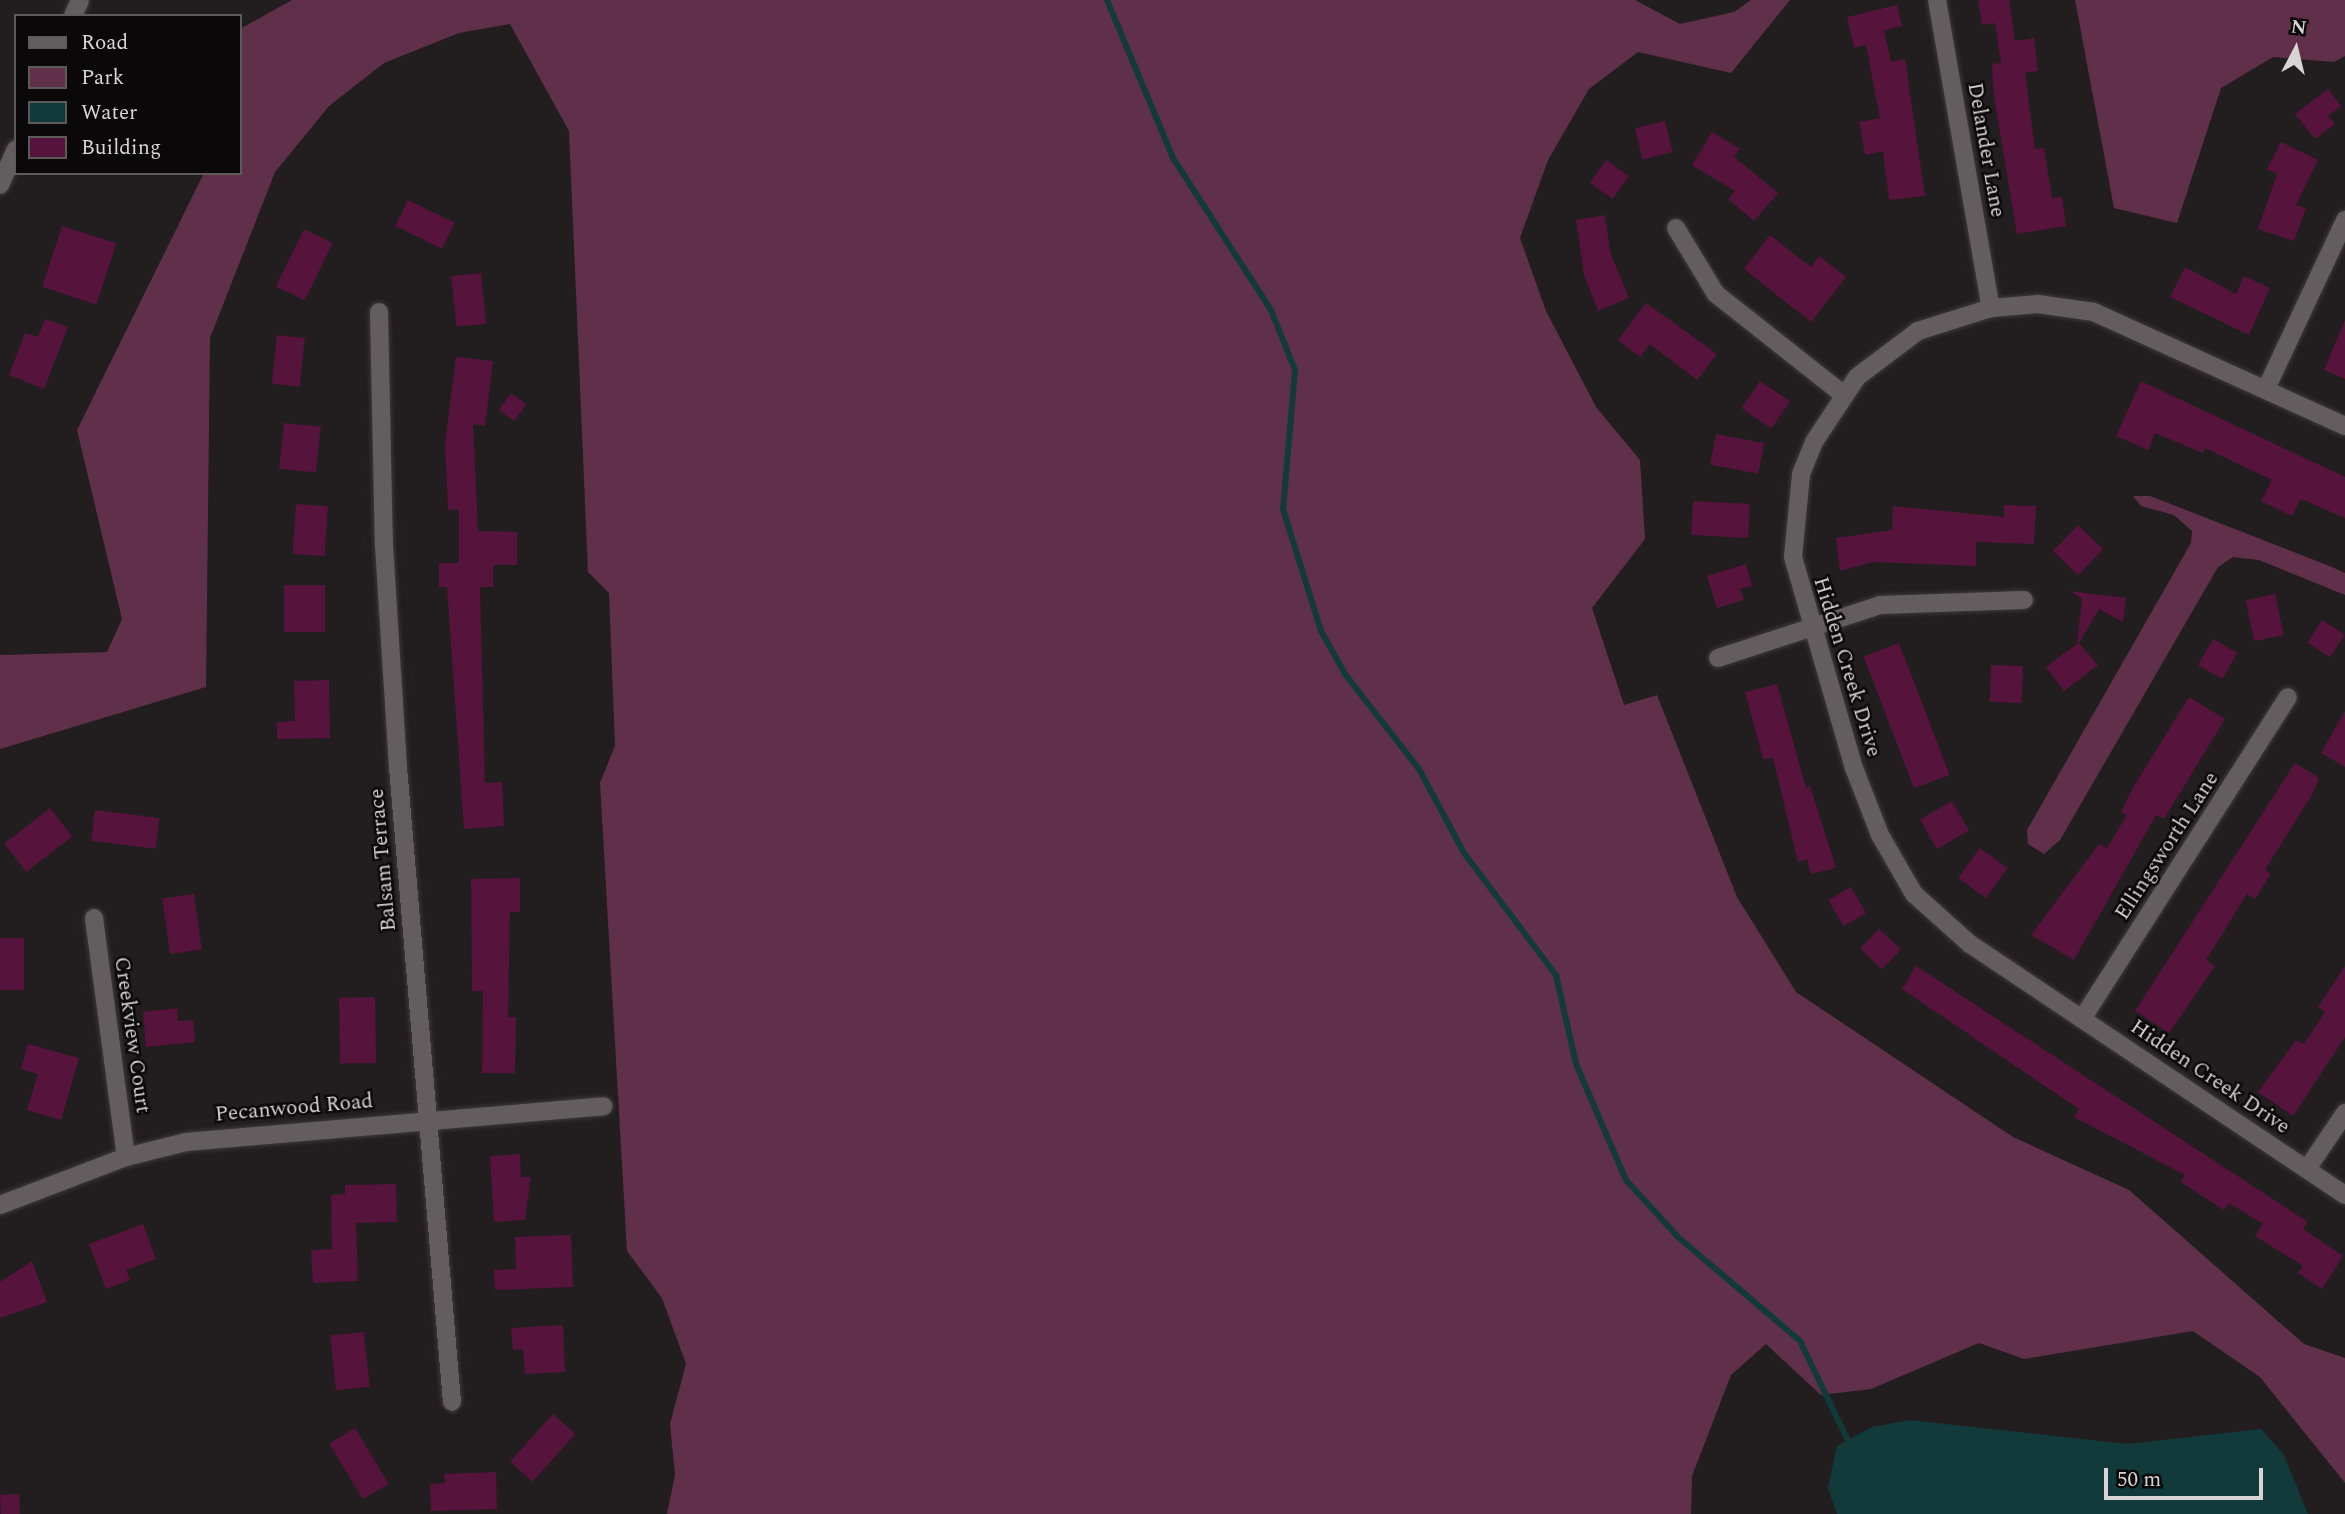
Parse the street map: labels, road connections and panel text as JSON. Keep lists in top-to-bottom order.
{
  "streets": {
    "street": [
      "Delander Lane",
      "Hidden Creek Drive",
      "Ellingsworth Lane",
      "Balsam Terrace",
      "Creekview Court",
      "Pecanwood Road"
    ]
  },
  "crossings": [
    ["Delander Lane", "Hidden Creek Drive"],
    ["Hidden Creek Drive", "Ellingsworth Lane"],
    ["Balsam Terrace", "Pecanwood Road"],
    ["Creekview Court", "Pecanwood Road"]
  ],
  "legend": [
    "Road",
    "Park",
    "Water",
    "Building"
  ],
  "scale_bar": "50 m",
  "north": "top"
}
